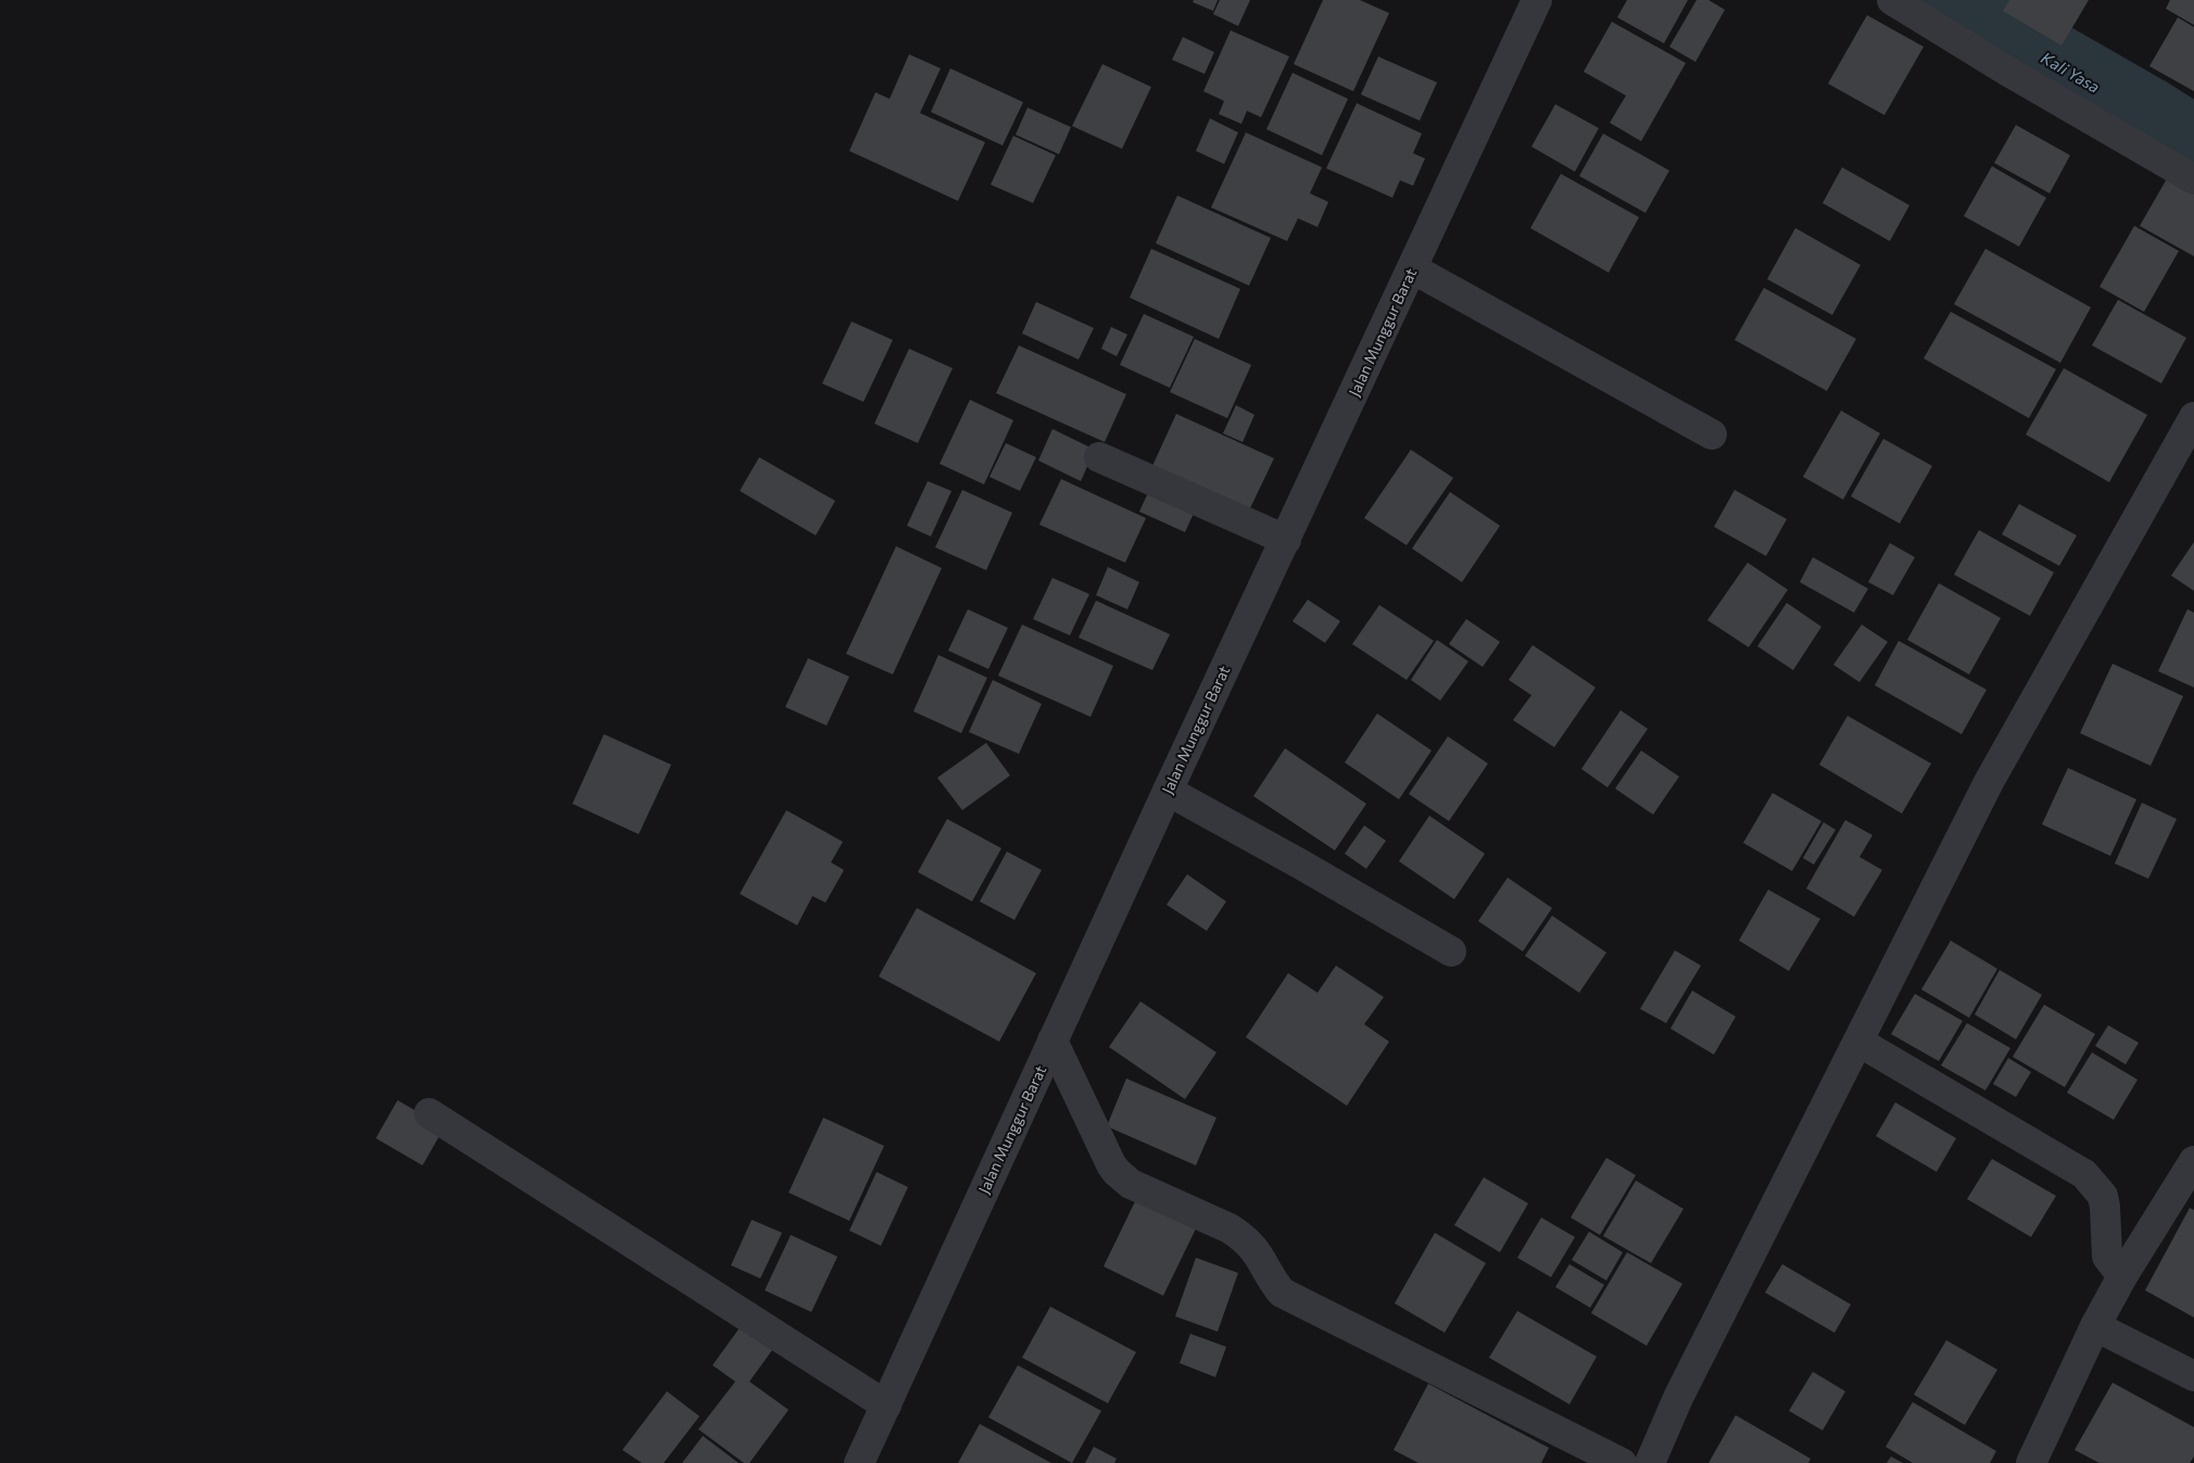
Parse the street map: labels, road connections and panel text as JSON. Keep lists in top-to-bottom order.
{
  "streets": {
    "street": ["Jalan Munggur Barat"]
  },
  "water": ["Kali Yasa"]
}
